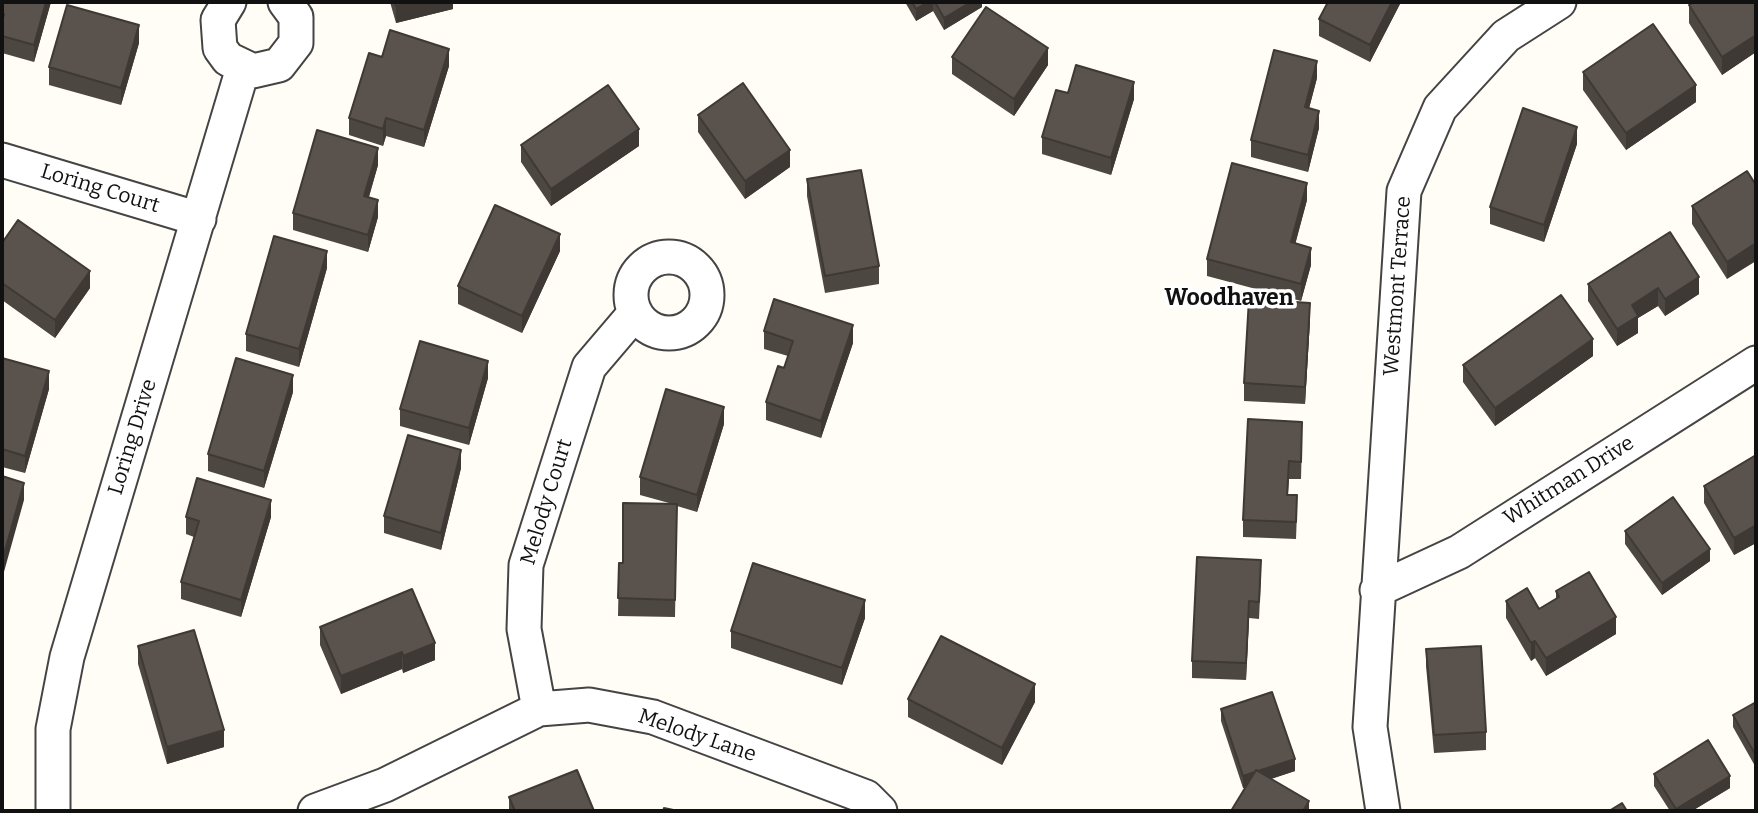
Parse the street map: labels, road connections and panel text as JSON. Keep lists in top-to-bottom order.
{
  "streets": {
    "street": [
      "Loring Court",
      "Westmont Terrace",
      "Loring Drive",
      "Whitman Drive",
      "Melody Court",
      "Melody Lane"
    ]
  },
  "crossings": [
    ["Loring Court", "Loring Drive"],
    ["Westmont Terrace", "Whitman Drive"],
    ["Melody Court", "Melody Lane"]
  ],
  "districts": ["Woodhaven"]
}
